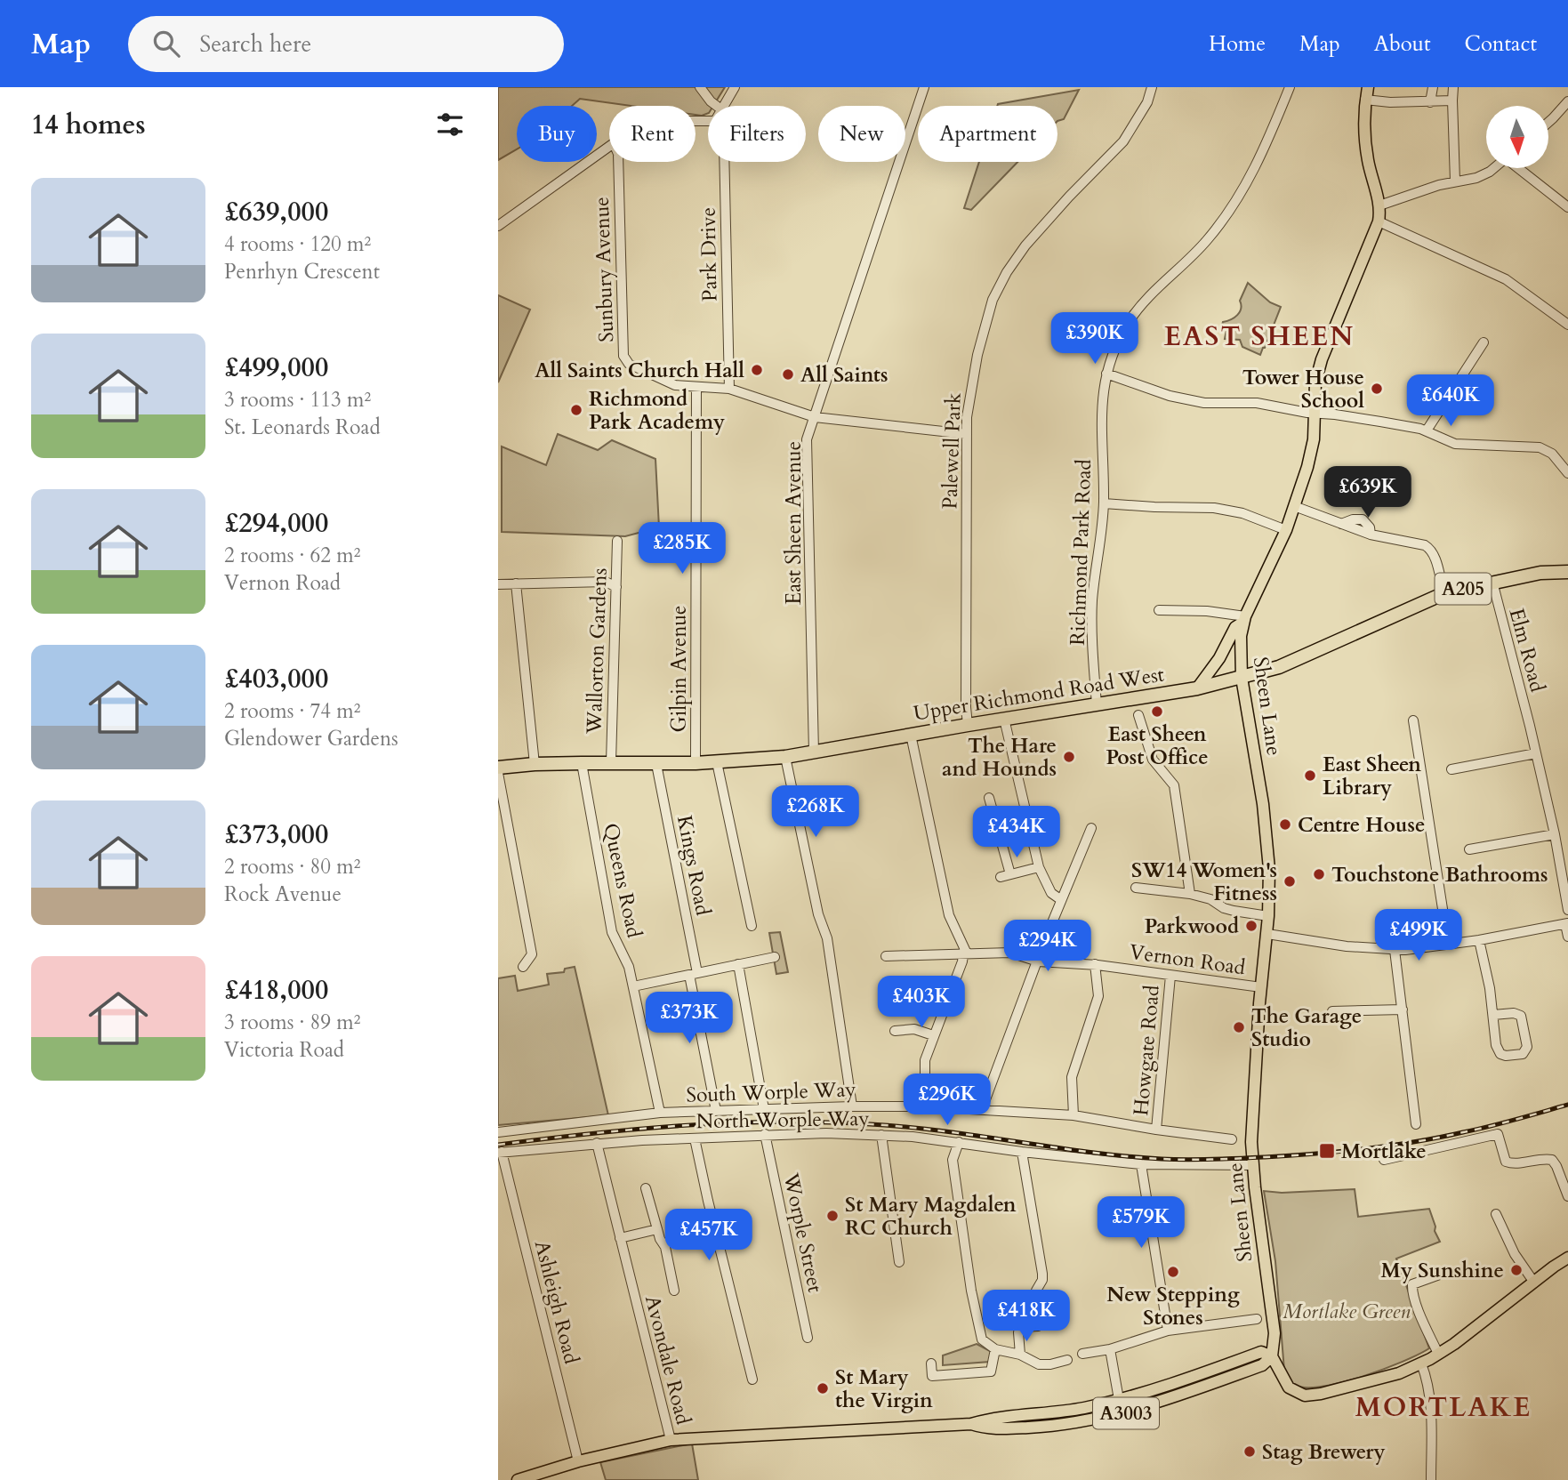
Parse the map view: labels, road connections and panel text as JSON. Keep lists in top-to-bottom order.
{
  "streets": {
    "highway": ["A205", "Upper Richmond Road West"],
    "main road": ["Sheen Lane", "A3003"],
    "street": [
      "Park Drive",
      "Sunbury Avenue",
      "Palewell Park",
      "East Sheen Avenue",
      "Richmond Park Road",
      "Elm Road",
      "Wallorton Gardens",
      "Gilpin Avenue",
      "Kings Road",
      "Queens Road",
      "Vernon Road",
      "Howgate Road",
      "South Worple Way",
      "North Worple Way",
      "Worple Street",
      "Ashleigh Road",
      "Avondale Road"
    ]
  },
  "crossings": [
    ["Park Drive", "Sunbury Avenue"],
    ["Sunbury Avenue", "Palewell Park"],
    ["Sunbury Avenue", "East Sheen Avenue"],
    ["Sunbury Avenue", "Gilpin Avenue"],
    ["Palewell Park", "Upper Richmond Road West"],
    ["East Sheen Avenue", "Upper Richmond Road West"],
    ["Richmond Park Road", "Upper Richmond Road West"],
    ["Elm Road", "Upper Richmond Road West"],
    ["Wallorton Gardens", "Upper Richmond Road West"],
    ["Gilpin Avenue", "Upper Richmond Road West"],
    ["Upper Richmond Road West", "Sheen Lane"],
    ["Upper Richmond Road West", "Kings Road"],
    ["Upper Richmond Road West", "Queens Road"],
    ["Sheen Lane", "Vernon Road"],
    ["Sheen Lane", "North Worple Way"],
    ["Sheen Lane", "A3003"],
    ["Kings Road", "South Worple Way"],
    ["Queens Road", "South Worple Way"],
    ["Vernon Road", "Howgate Road"],
    ["Howgate Road", "South Worple Way"],
    ["North Worple Way", "Worple Street"],
    ["North Worple Way", "Ashleigh Road"],
    ["North Worple Way", "Avondale Road"],
    ["Ashleigh Road", "A3003"],
    ["Avondale Road", "A3003"]
  ],
  "districts": ["EAST SHEEN", "MORTLAKE"],
  "parks": ["Mortlake Green"],
  "places": {
    "other": [
      "All Saints Church Hall",
      "All Saints",
      "Tower House School",
      "Richmond Park Academy",
      "East Sheen Post Office",
      "The Hare and Hounds",
      "East Sheen Library",
      "Centre House",
      "Touchstone Bathrooms",
      "SW14 Women's Fitness",
      "Parkwood",
      "The Garage Studio",
      "St Mary Magdalen RC Church",
      "My Sunshine",
      "New Stepping Stones",
      "St Mary the Virgin",
      "Stag Brewery"
    ],
    "transit": ["Mortlake"]
  },
  "north": "bottom",
  "page": {
    "header": "Map",
    "search": "Search here",
    "nav": [
      "Home",
      "Map",
      "About",
      "Contact"
    ],
    "heading": "14 homes",
    "chip": [
      "Buy",
      "Rent",
      "Filters",
      "New",
      "Apartment"
    ],
    "list": [
      {
        "name": "£639,000",
        "note": "4 rooms · 120 m² · Penrhyn Crescent"
      },
      {
        "name": "£499,000",
        "note": "3 rooms · 113 m² · St. Leonards Road"
      },
      {
        "name": "£294,000",
        "note": "2 rooms · 62 m² · Vernon Road"
      },
      {
        "name": "£403,000",
        "note": "2 rooms · 74 m² · Glendower Gardens"
      },
      {
        "name": "£373,000",
        "note": "2 rooms · 80 m² · Rock Avenue"
      },
      {
        "name": "£418,000",
        "note": "3 rooms · 89 m² · Victoria Road"
      }
    ],
    "price": [
      "£390K",
      "£640K",
      "£639K",
      "£285K",
      "£268K",
      "£434K",
      "£499K",
      "£294K",
      "£403K",
      "£373K",
      "£296K",
      "£579K",
      "£457K",
      "£418K"
    ]
  }
}
